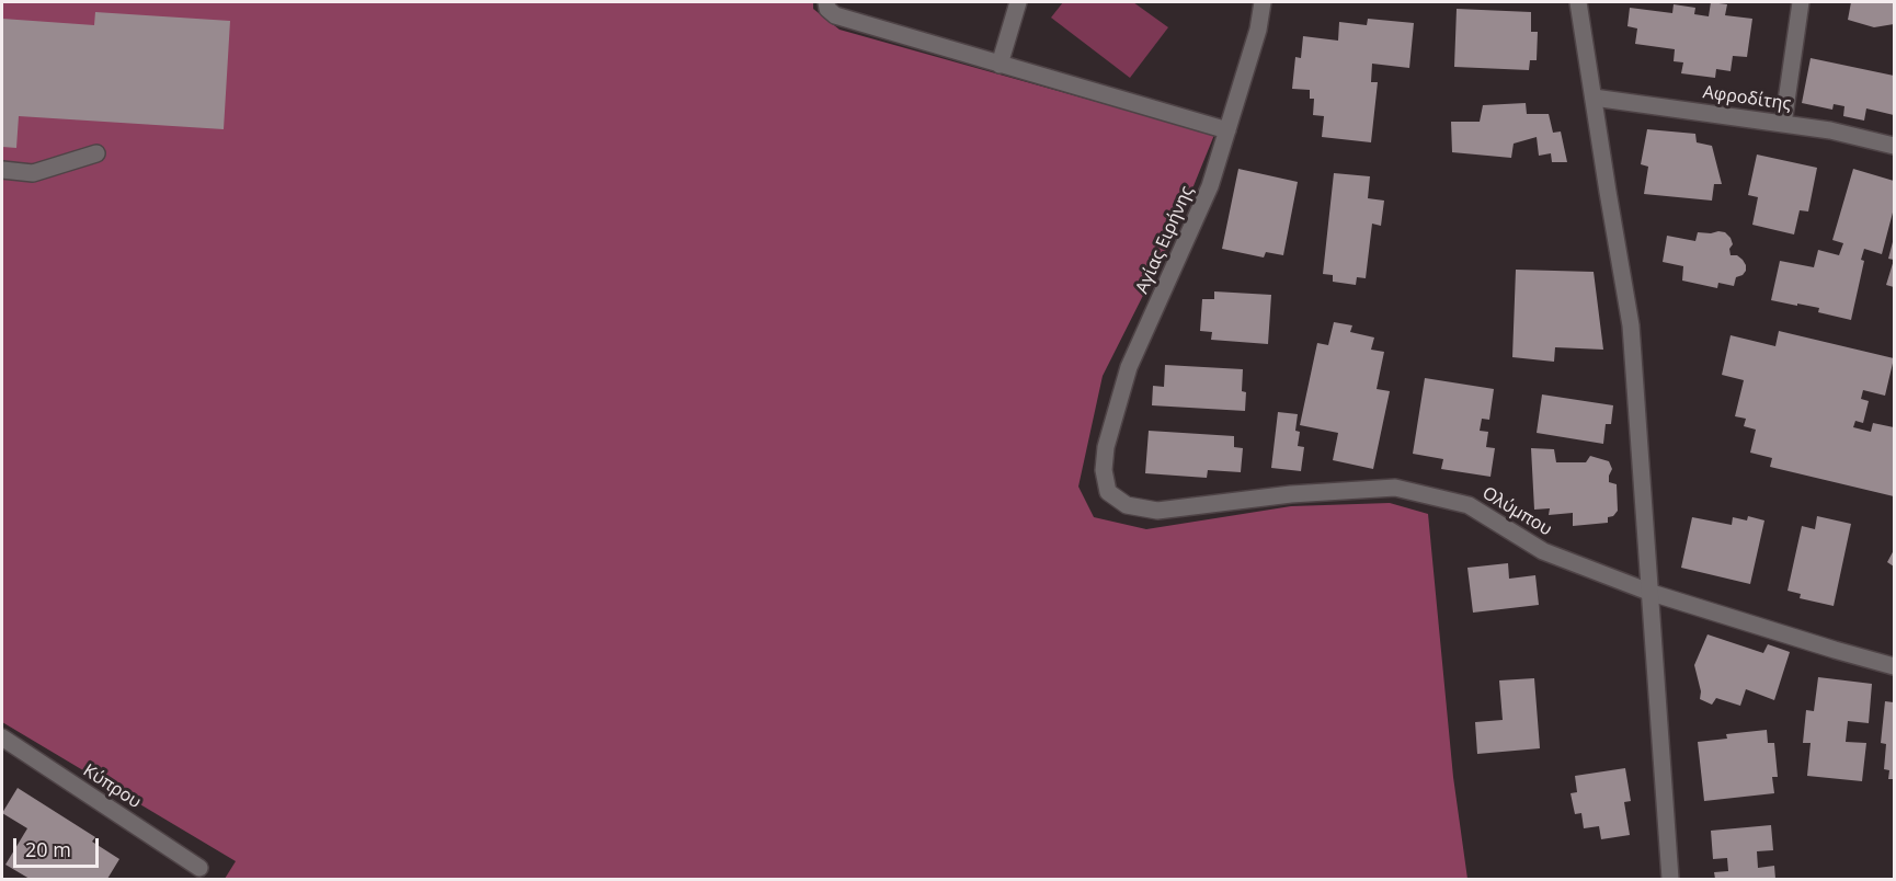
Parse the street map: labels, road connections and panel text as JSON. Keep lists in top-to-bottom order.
{
  "streets": {
    "street": [
      "Αφροδίτης",
      "Αγίας Ειρήνης",
      "Ολύμπου",
      "Κύπρου"
    ]
  },
  "crossings": [
    ["Αγίας Ειρήνης", "Ολύμπου"]
  ],
  "scale_bar": "20 m"
}
